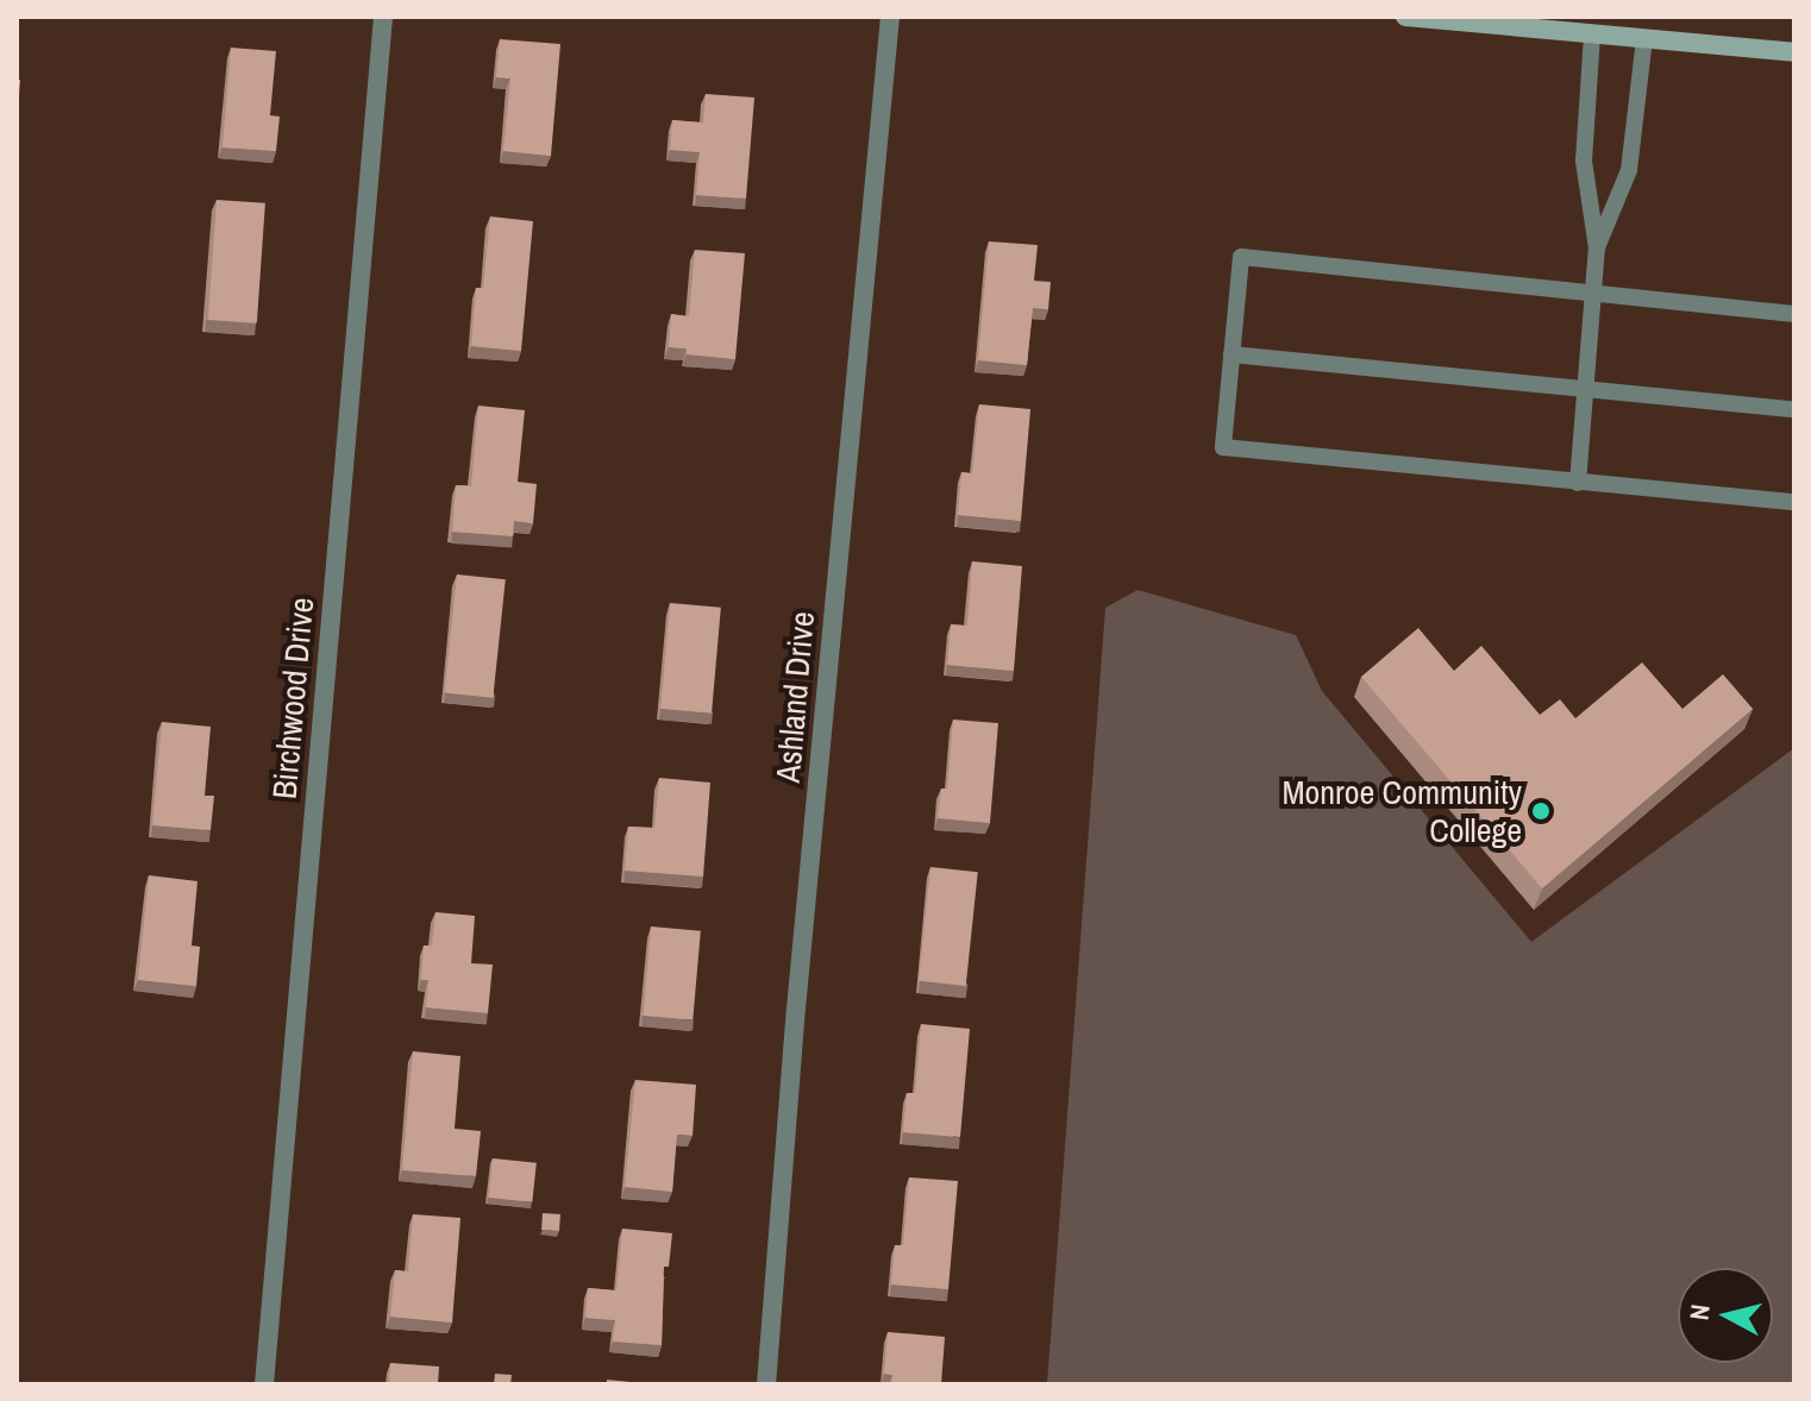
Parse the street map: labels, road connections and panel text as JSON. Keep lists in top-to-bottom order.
{
  "streets": {
    "street": ["Ashland Drive", "Birchwood Drive"]
  },
  "places": ["Monroe Community College"],
  "north": "left"
}
